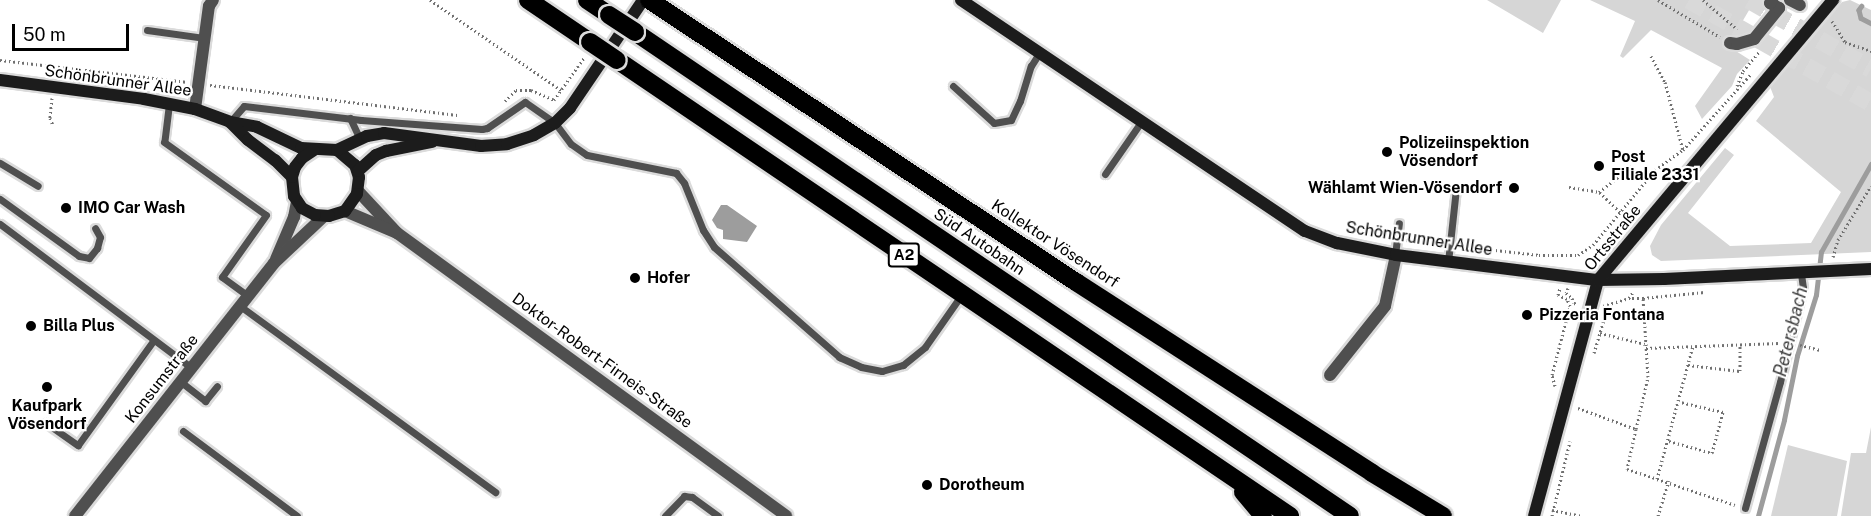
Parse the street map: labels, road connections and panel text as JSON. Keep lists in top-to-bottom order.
{
  "streets": {
    "highway": ["Süd Autobahn", "Kollektor Vösendorf", "A2"],
    "main road": ["Schönbrunner Allee", "Ortsstraße"],
    "street": ["Doktor-Robert-Firneis-Straße", "Konsumstraße"]
  },
  "crossings": [
    ["Schönbrunner Allee", "Ortsstraße"],
    ["Schönbrunner Allee", "Kollektor Vösendorf"],
    ["Schönbrunner Allee", "Doktor-Robert-Firneis-Straße"],
    ["Schönbrunner Allee", "Konsumstraße"],
    ["Doktor-Robert-Firneis-Straße", "Konsumstraße"]
  ],
  "water": ["Petersbach"],
  "places": [
    "Polizeiinspektion Vösendorf",
    "Post Filiale 2331",
    "Wählamt Wien-Vösendorf",
    "IMO Car Wash",
    "Hofer",
    "Pizzeria Fontana",
    "Billa Plus",
    "Kaufpark Vösendorf",
    "Dorotheum"
  ],
  "scale_bar": "50 m"
}
